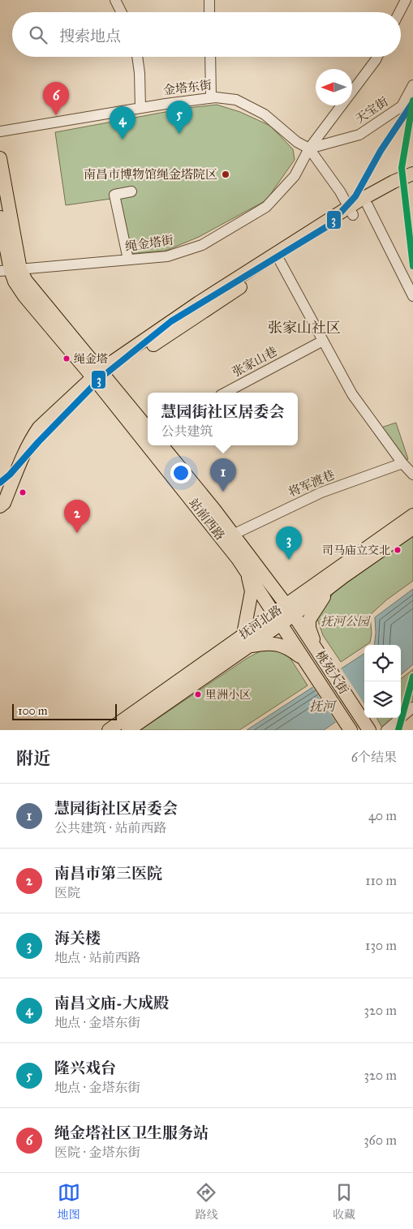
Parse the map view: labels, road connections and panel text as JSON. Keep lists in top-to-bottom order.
{
  "streets": {
    "main road": ["站前西路", "抚河北路", "桃苑大街"],
    "street": [
      "金塔东街",
      "天宝街",
      "绳金塔街",
      "张家山巷",
      "将军渡巷"
    ]
  },
  "crossings": [
    ["金塔东街", "天宝街"],
    ["金塔东街", "绳金塔街"],
    ["天宝街", "绳金塔街"],
    ["绳金塔街", "站前西路"],
    ["将军渡巷", "站前西路"],
    ["站前西路", "抚河北路"],
    ["站前西路", "桃苑大街"],
    ["抚河北路", "桃苑大街"]
  ],
  "districts": ["张家山社区"],
  "water": ["抚河"],
  "parks": ["抚河公园"],
  "places": [
    "南昌市博物馆绳金塔院区",
    "绳金塔",
    "司马庙立交北",
    "里洲小区"
  ],
  "lines": ["transit line 4", "transit line 3"],
  "scale_bar": "100 m",
  "north": "left",
  "page": {
    "search": "搜索地点",
    "pins": [
      "6",
      "5",
      "4",
      "1",
      "2",
      "3"
    ],
    "popup": ["慧园街社区居委会", "公共建筑"],
    "scale": "100 m",
    "heading": ["附近", "6个结果"],
    "list": [
      {
        "mark": "1",
        "name": "慧园街社区居委会",
        "note": "公共建筑 · 站前西路",
        "value": "40 m"
      },
      {
        "mark": "2",
        "name": "南昌市第三医院",
        "note": "医院",
        "value": "110 m"
      },
      {
        "mark": "3",
        "name": "海关楼",
        "note": "地点 · 站前西路",
        "value": "130 m"
      },
      {
        "mark": "4",
        "name": "南昌文庙-大成殿",
        "note": "地点 · 金塔东街",
        "value": "320 m"
      },
      {
        "mark": "5",
        "name": "隆兴戏台",
        "note": "地点 · 金塔东街",
        "value": "320 m"
      },
      {
        "mark": "6",
        "name": "绳金塔社区卫生服务站",
        "note": "医院 · 金塔东街",
        "value": "360 m"
      }
    ],
    "nav": ["地图", "路线", "收藏"]
  }
}
